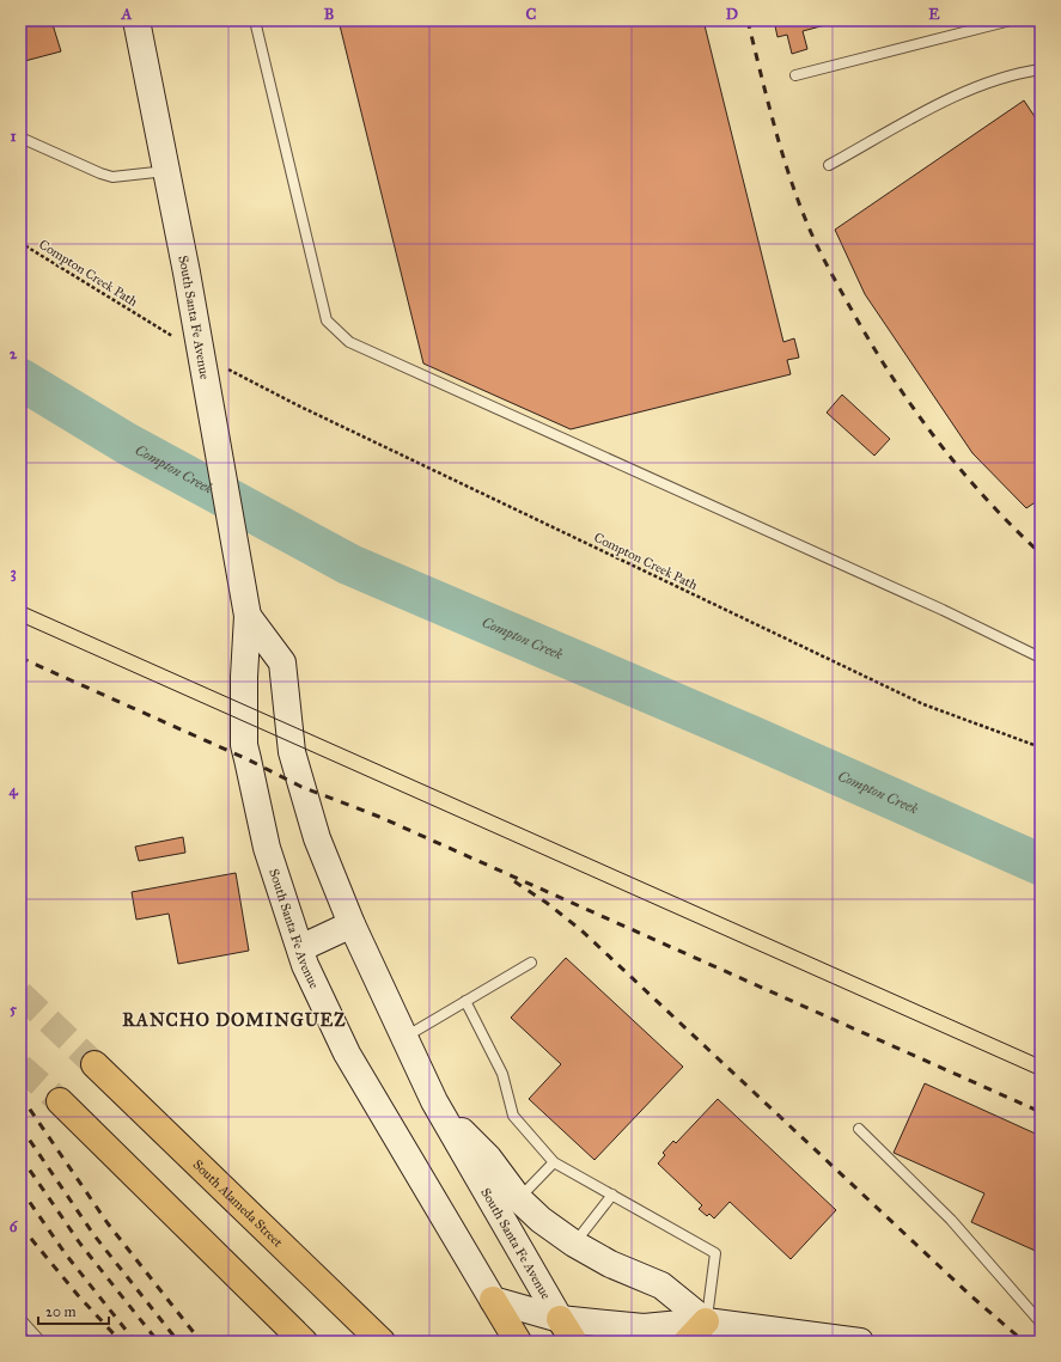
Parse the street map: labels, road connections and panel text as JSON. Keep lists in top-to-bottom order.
{
  "streets": {
    "main road": ["South Santa Fe Avenue", "South Alameda Street"],
    "path": ["Compton Creek Path"]
  },
  "districts": ["RANCHO DOMINGUEZ"],
  "water": ["Compton Creek"],
  "scale_bar": "20 m",
  "grid": {
    "columns": [
      "A",
      "B",
      "C",
      "D",
      "E"
    ],
    "rows": [
      "1",
      "2",
      "3",
      "4",
      "5",
      "6"
    ]
  }
}
